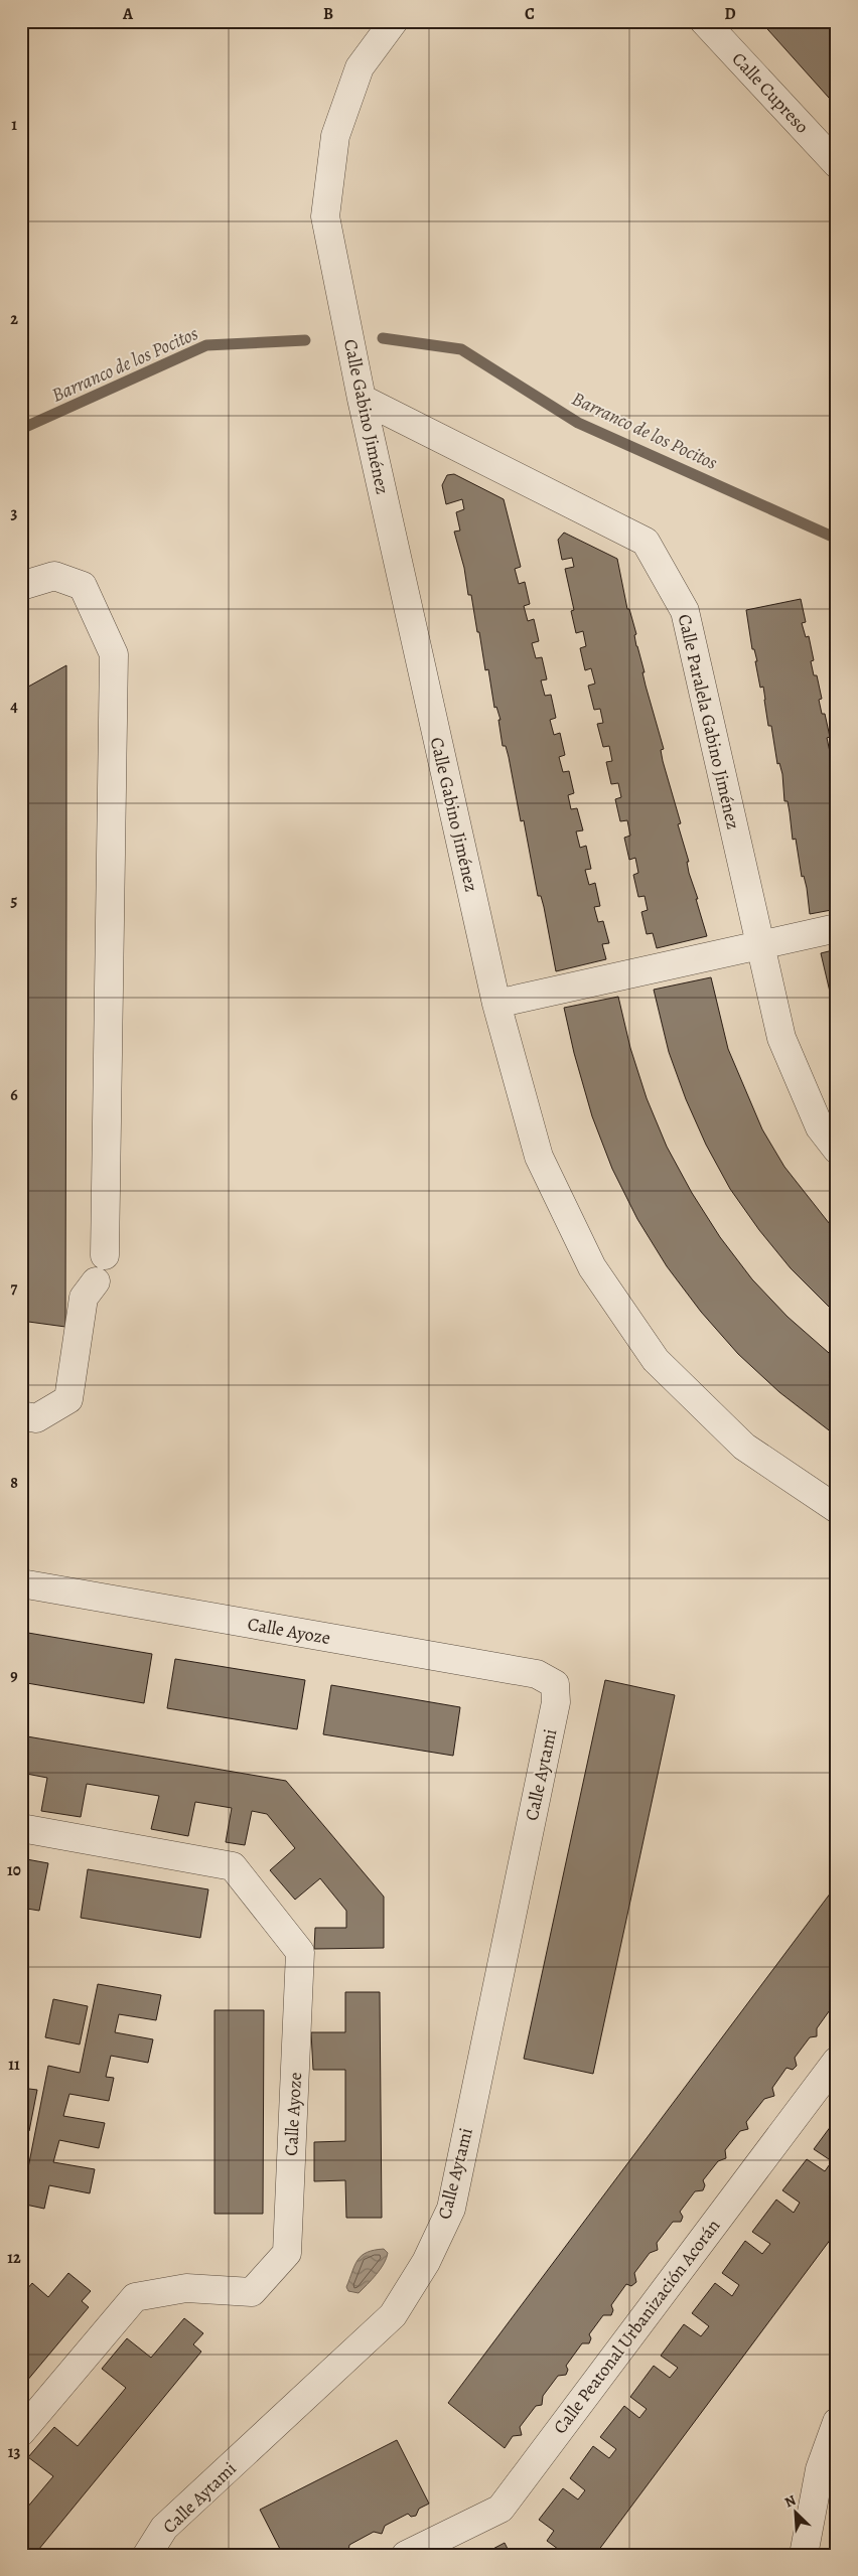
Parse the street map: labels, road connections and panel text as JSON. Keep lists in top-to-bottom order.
{
  "streets": {
    "street": [
      "Calle Cupreso",
      "Calle Gabino Jiménez",
      "Calle Paralela Gabino Jiménez",
      "Calle Ayoze",
      "Calle Aytami",
      "Calle Peatonal Urbanización Acorán"
    ]
  },
  "crossings": [
    ["Calle Gabino Jiménez", "Calle Paralela Gabino Jiménez"],
    ["Calle Ayoze", "Calle Aytami"]
  ],
  "water": ["Barranco de los Pocitos"],
  "north": "top left",
  "grid": {
    "columns": [
      "A",
      "B",
      "C",
      "D"
    ],
    "rows": [
      "1",
      "2",
      "3",
      "4",
      "5",
      "6",
      "7",
      "8",
      "9",
      "10",
      "11",
      "12",
      "13"
    ]
  }
}
